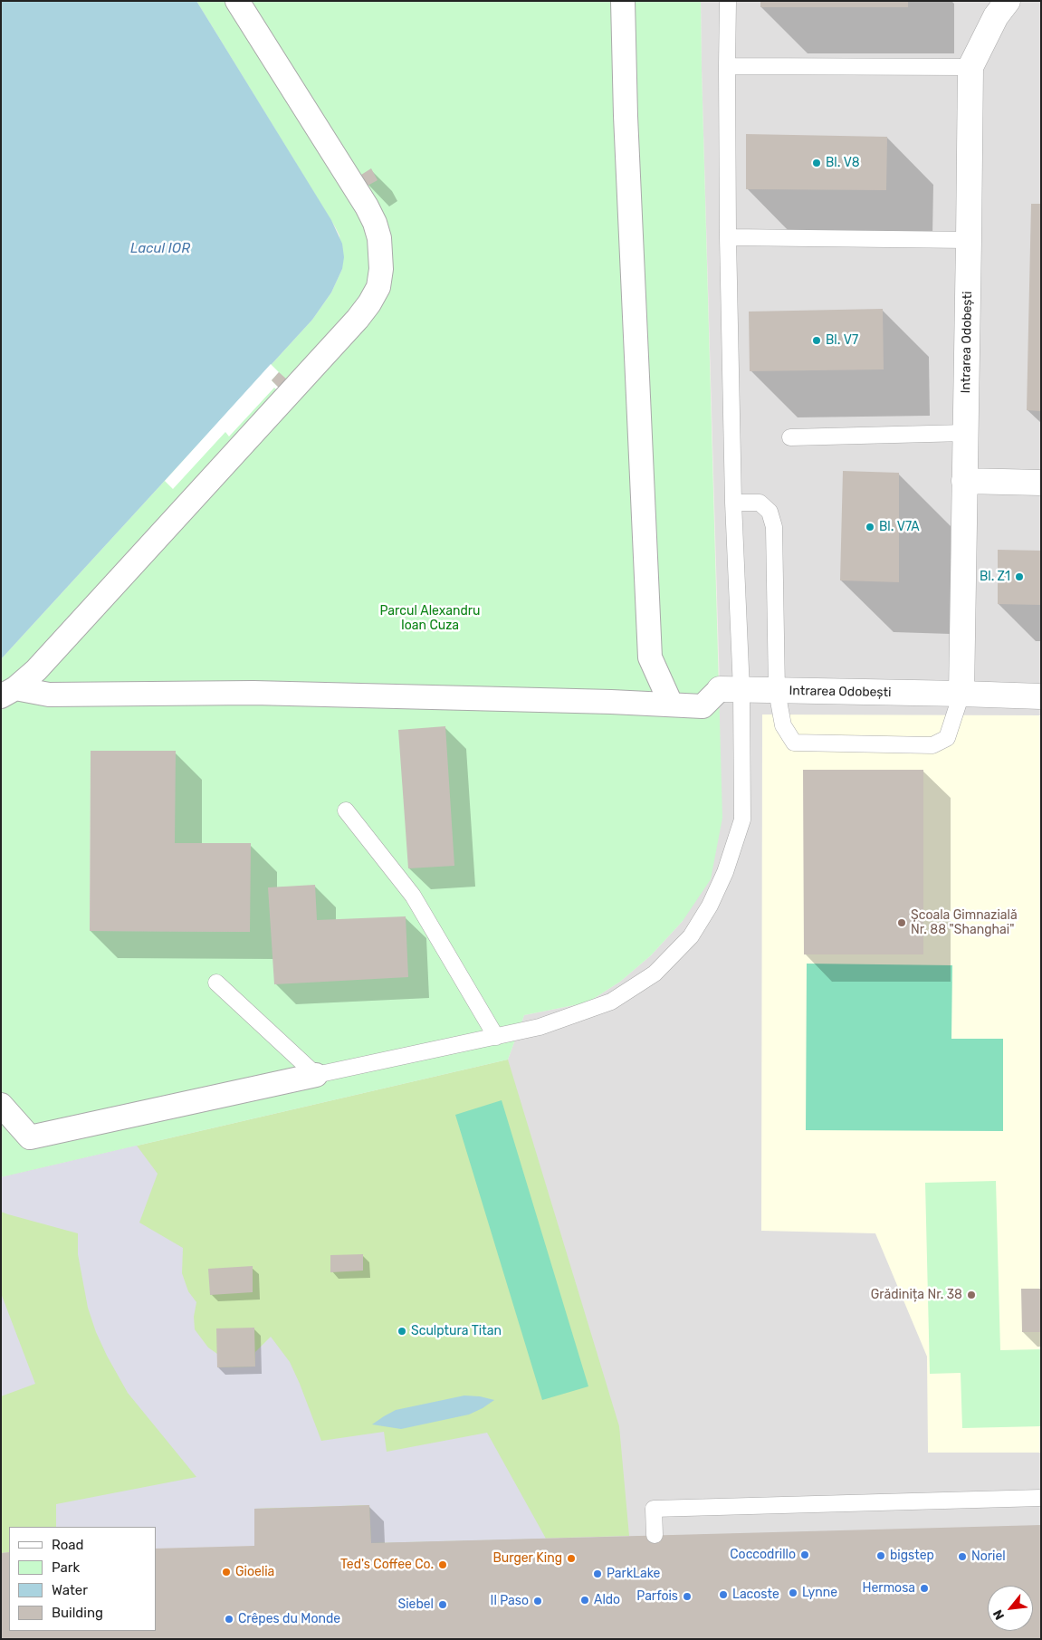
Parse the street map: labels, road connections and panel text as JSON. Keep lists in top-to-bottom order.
{
  "streets": {
    "street": ["Intrarea Odobești"]
  },
  "water": ["Lacul IOR"],
  "parks": ["Parcul Alexandru Ioan Cuza"],
  "places": [
    "Bl. V8",
    "Bl. V7",
    "Bl. V7A",
    "Bl. Z1",
    "Școala Gimnazială Nr. 88 \"Shanghai\"",
    "Grădinița Nr. 38",
    "Sculptura Titan",
    "Coccodrillo",
    "bigstep",
    "Noriel",
    "Burger King",
    "Ted's Coffee Co.",
    "Gioelia",
    "ParkLake",
    "Hermosa",
    "Lynne",
    "Lacoste",
    "Parfois",
    "Aldo",
    "Il Paso",
    "Siebel",
    "Crêpes du Monde"
  ],
  "legend": [
    "Road",
    "Park",
    "Water",
    "Building"
  ],
  "north": "bottom left"
}
